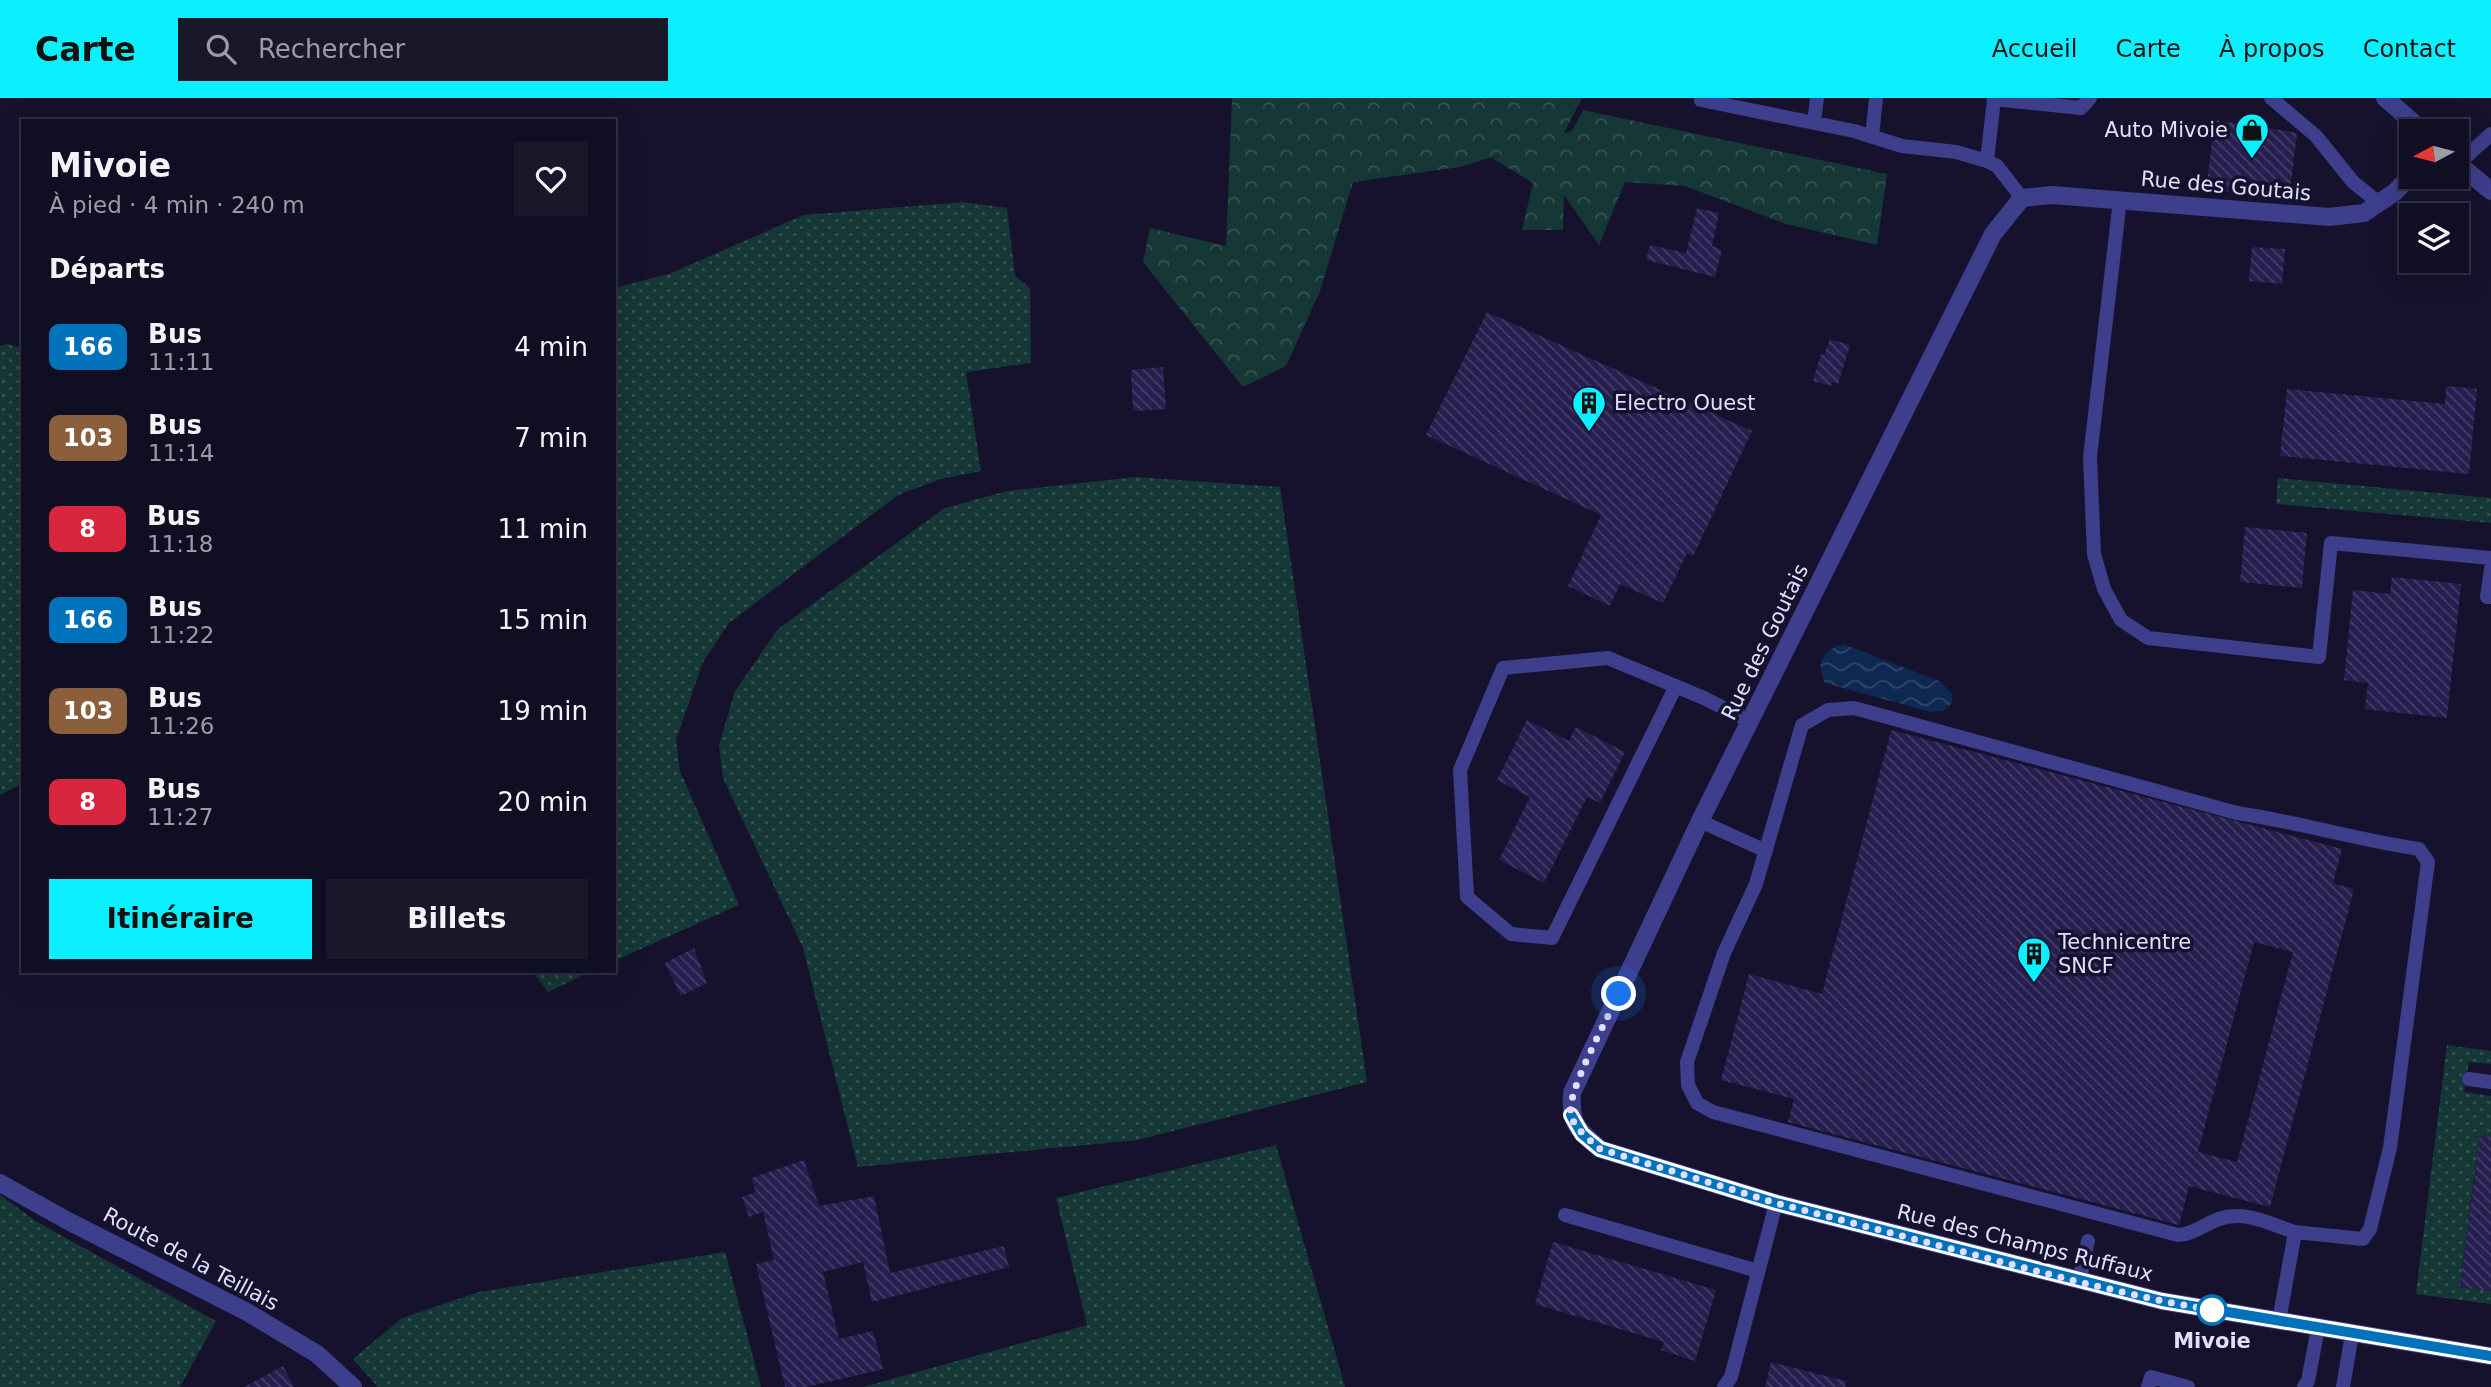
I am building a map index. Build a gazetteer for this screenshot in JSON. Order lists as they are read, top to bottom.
{
  "streets": {
    "street": ["Rue des Goutais", "Rue des Champs Ruffaux", "Route de la Teillais"]
  },
  "crossings": [
    ["Rue des Goutais", "Rue des Champs Ruffaux"]
  ],
  "places": {
    "shop": ["Auto Mivoie"],
    "building": ["Electro Ouest", "Technicentre SNCF"],
    "other": ["Mivoie"]
  },
  "lines": ["bus line 166"],
  "north": "left",
  "page": {
    "header": "Carte",
    "search": "Rechercher",
    "nav": [
      "Accueil",
      "Carte",
      "À propos",
      "Contact"
    ],
    "heading": [
      ["Mivoie", "À pied · 4 min · 240 m"],
      "Départs"
    ],
    "list": [
      {
        "mark": "166",
        "name": "Bus",
        "note": "11:11",
        "value": "4 min"
      },
      {
        "mark": "103",
        "name": "Bus",
        "note": "11:14",
        "value": "7 min"
      },
      {
        "mark": "8",
        "name": "Bus",
        "note": "11:18",
        "value": "11 min"
      },
      {
        "mark": "166",
        "name": "Bus",
        "note": "11:22",
        "value": "15 min"
      },
      {
        "mark": "103",
        "name": "Bus",
        "note": "11:26",
        "value": "19 min"
      },
      {
        "mark": "8",
        "name": "Bus",
        "note": "11:27",
        "value": "20 min"
      }
    ],
    "buttons": ["Itinéraire", "Billets"]
  }
}
